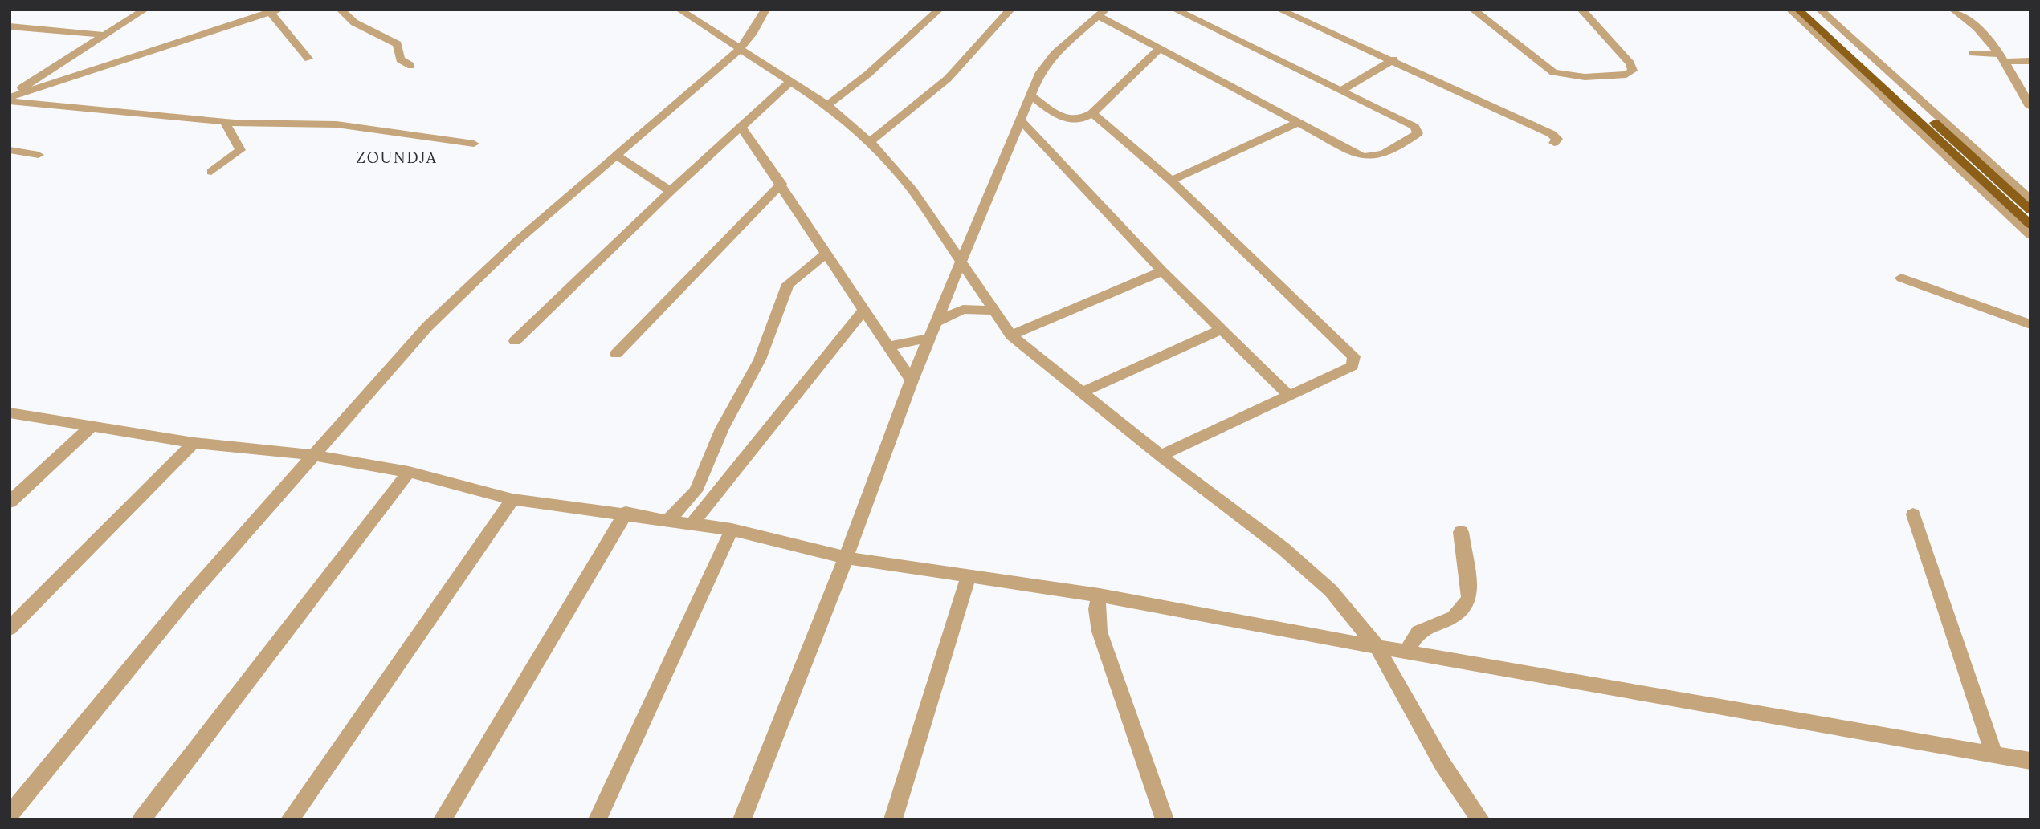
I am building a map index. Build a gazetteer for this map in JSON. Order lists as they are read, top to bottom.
{
  "districts": ["ZOUNDJA"]
}
